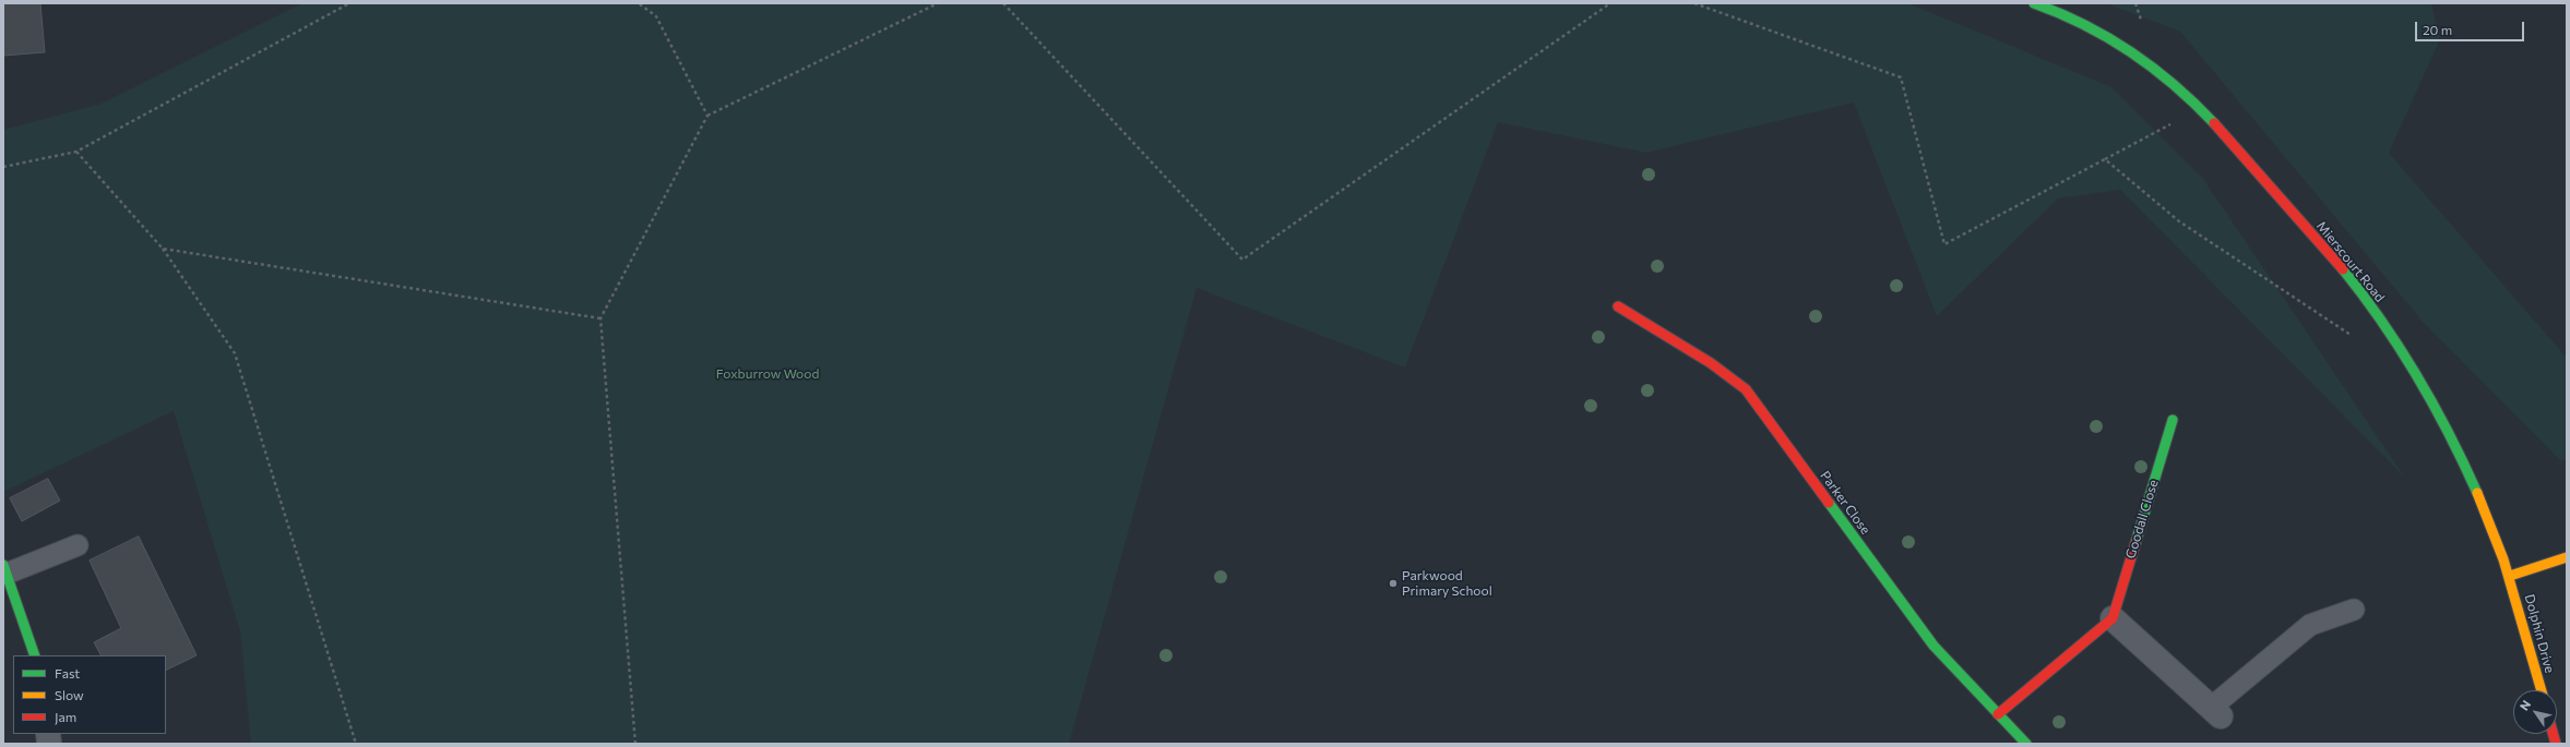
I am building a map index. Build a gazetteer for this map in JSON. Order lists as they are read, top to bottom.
{
  "streets": {
    "street": [
      "Mierscourt Road",
      "Parker Close",
      "Goodall Close",
      "Dolphin Drive"
    ]
  },
  "crossings": [
    ["Mierscourt Road", "Dolphin Drive"]
  ],
  "parks": ["Foxburrow Wood"],
  "places": ["Parkwood Primary School"],
  "legend": ["Fast", "Slow", "Jam"],
  "scale_bar": "20 m",
  "north": "top left"
}
